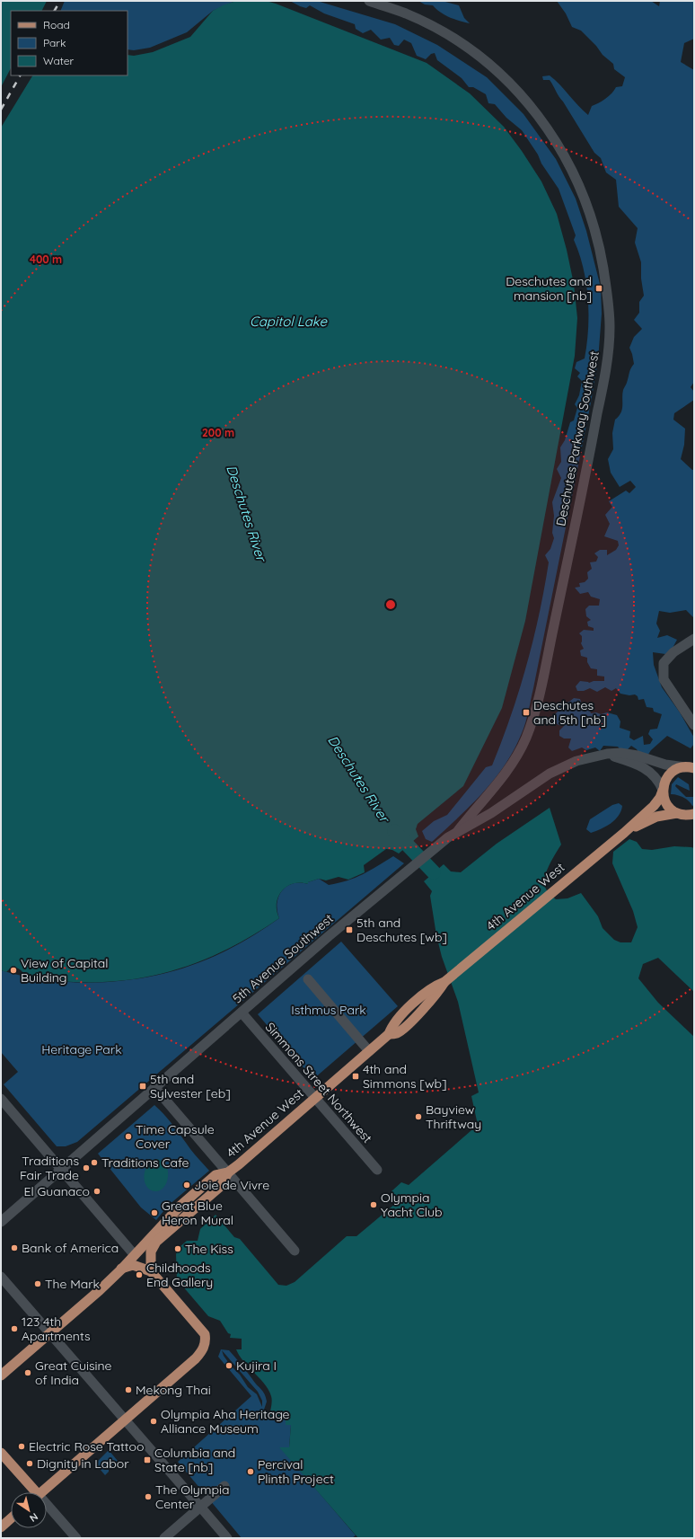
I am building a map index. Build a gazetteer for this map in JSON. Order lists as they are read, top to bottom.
{
  "streets": {
    "main road": ["4th Avenue West"],
    "street": ["Deschutes Parkway Southwest", "5th Avenue Southwest", "Simmons Street Northwest"]
  },
  "crossings": [
    ["Deschutes Parkway Southwest", "5th Avenue Southwest"],
    ["4th Avenue West", "Simmons Street Northwest"],
    ["5th Avenue Southwest", "Simmons Street Northwest"]
  ],
  "water": ["Capitol Lake", "Deschutes River"],
  "parks": ["Isthmus Park", "Heritage Park"],
  "places": {
    "transit": [
      "Deschutes and mansion [nb]",
      "Deschutes and 5th [nb]",
      "5th and Deschutes [wb]",
      "4th and Simmons [wb]",
      "5th and Sylvester [eb]",
      "Columbia and State [nb]"
    ],
    "other": [
      "View of Capital Building",
      "Bayview Thriftway",
      "Time Capsule Cover",
      "Traditions Cafe",
      "Traditions Fair Trade",
      "Joie de Vivre",
      "El Guanaco",
      "Olympia Yacht Club",
      "Great Blue Heron Mural",
      "Bank of America",
      "The Kiss",
      "Childhoods End Gallery",
      "The Mark",
      "123 4th Apartments",
      "Kujira I",
      "Great Cuisine of India",
      "Mekong Thai",
      "Olympia Aha Heritage Alliance Museum",
      "Electric Rose Tattoo",
      "Dignity in Labor",
      "Percival Plinth Project",
      "The Olympia Center"
    ]
  },
  "legend": ["Road", "Park", "Water"],
  "north": "bottom right",
  "rings": ["400 m", "200 m"]
}
